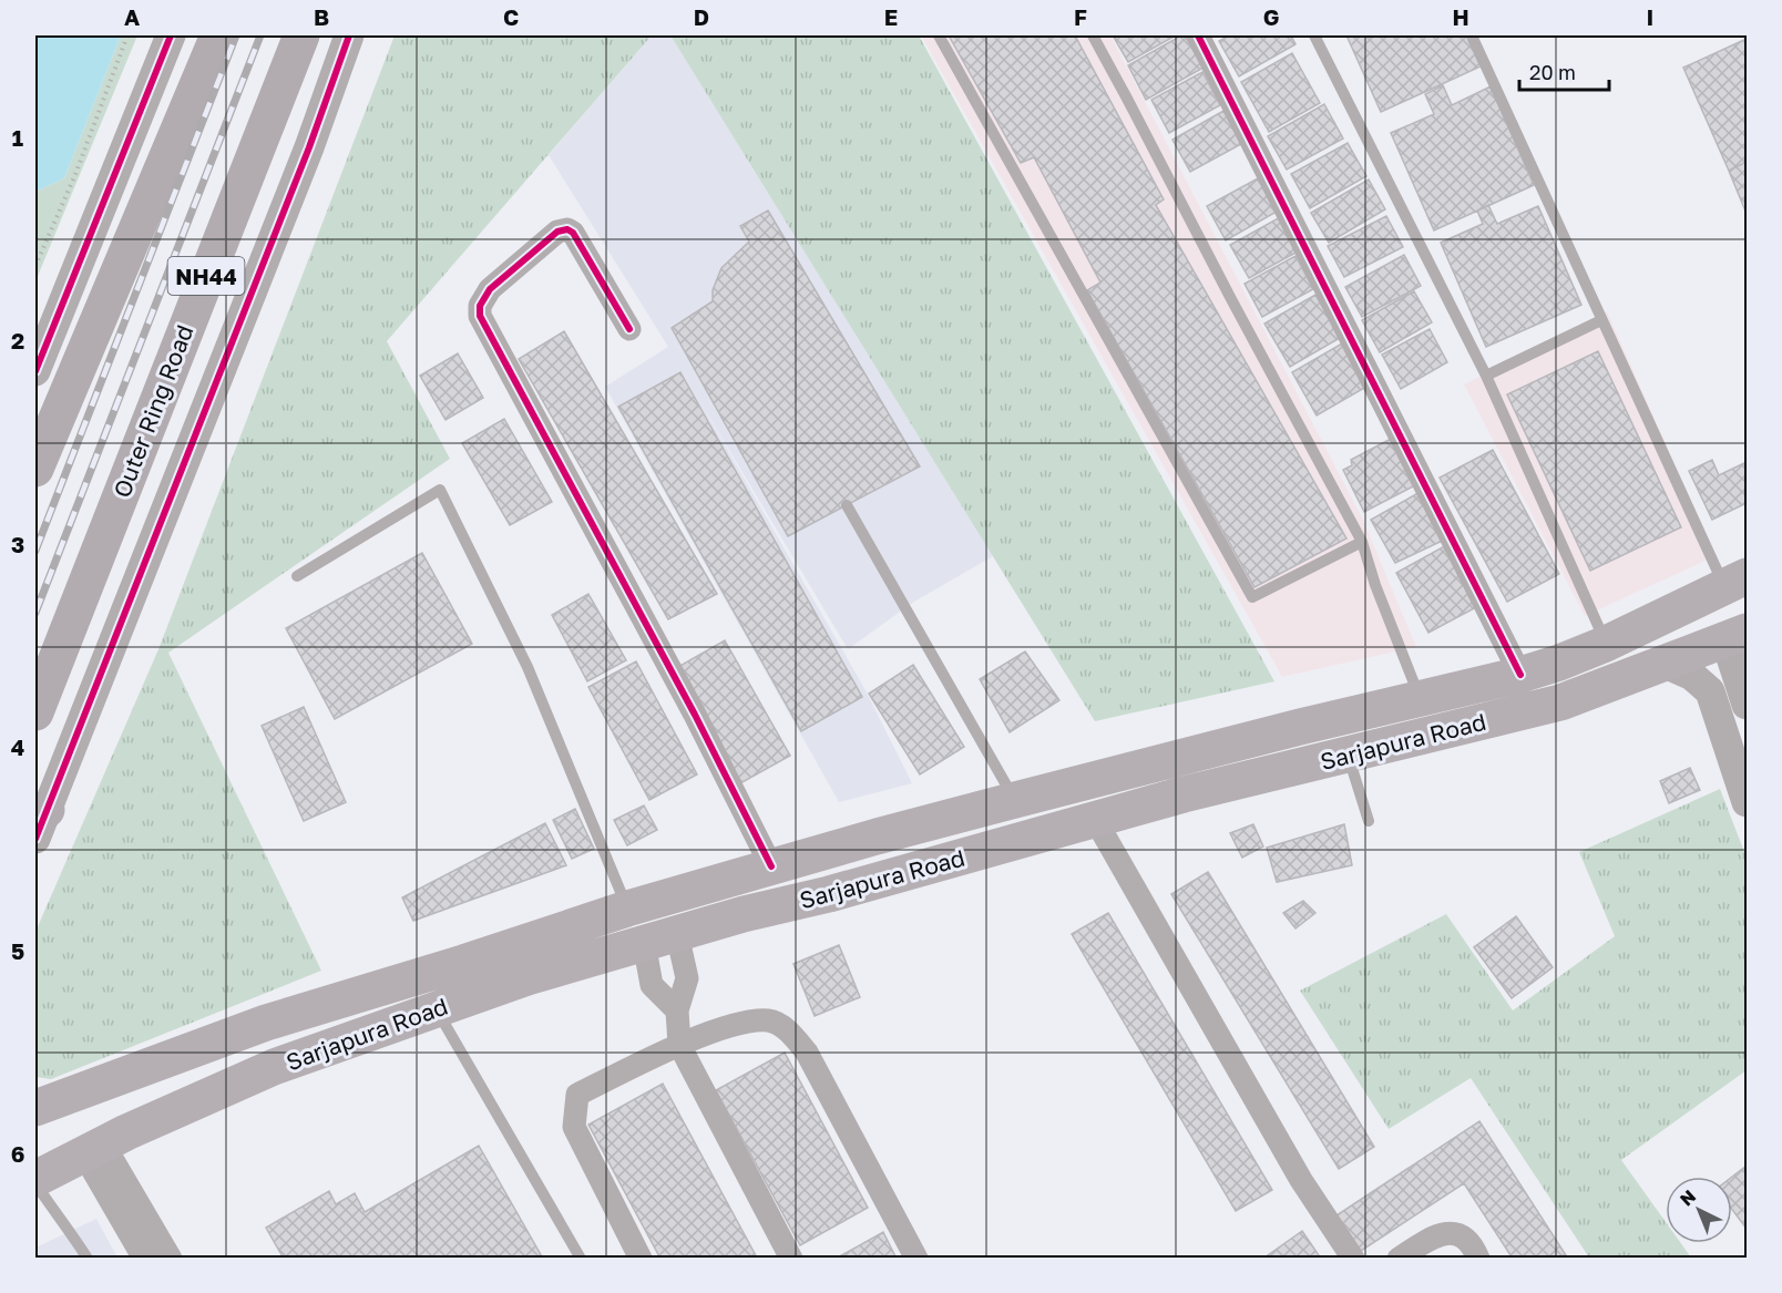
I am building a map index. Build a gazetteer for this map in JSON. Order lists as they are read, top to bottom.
{
  "streets": {
    "highway": ["NH44", "Outer Ring Road"],
    "main road": ["Sarjapura Road"]
  },
  "scale_bar": "20 m",
  "north": "top left",
  "grid": {
    "columns": [
      "A",
      "B",
      "C",
      "D",
      "E",
      "F",
      "G",
      "H",
      "I"
    ],
    "rows": [
      "1",
      "2",
      "3",
      "4",
      "5",
      "6"
    ]
  }
}
